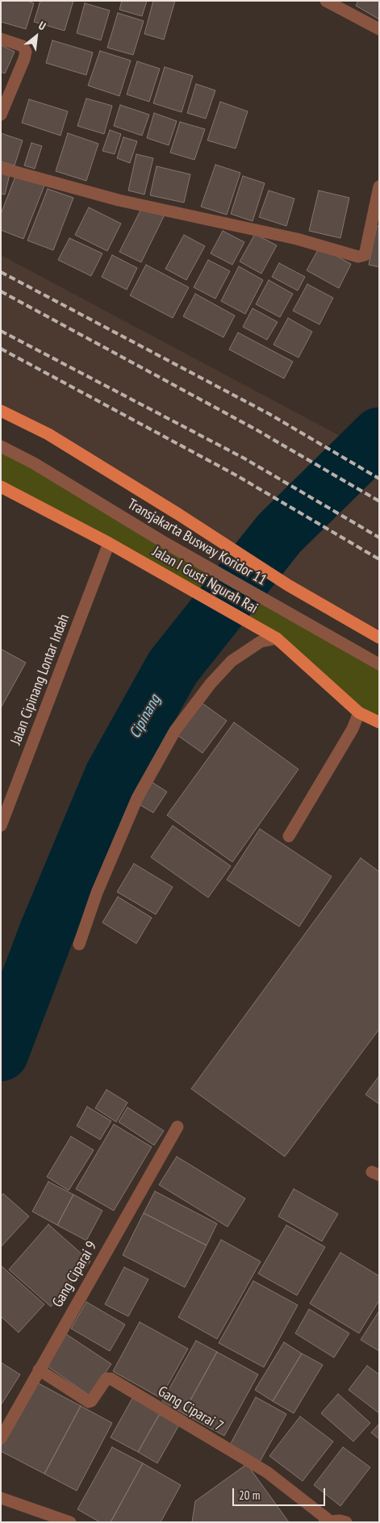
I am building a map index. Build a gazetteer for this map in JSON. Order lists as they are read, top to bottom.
{
  "streets": {
    "main road": ["Jalan I Gusti Ngurah Rai"],
    "street": [
      "Transjakarta Busway Koridor 11",
      "Jalan Cipinang Lontar Indah",
      "Gang Ciparai 9",
      "Gang Ciparai 7"
    ]
  },
  "crossings": [
    ["Jalan I Gusti Ngurah Rai", "Jalan Cipinang Lontar Indah"],
    ["Gang Ciparai 9", "Gang Ciparai 7"]
  ],
  "water": ["Cipinang"],
  "scale_bar": "20 m",
  "north": "top right"
}
